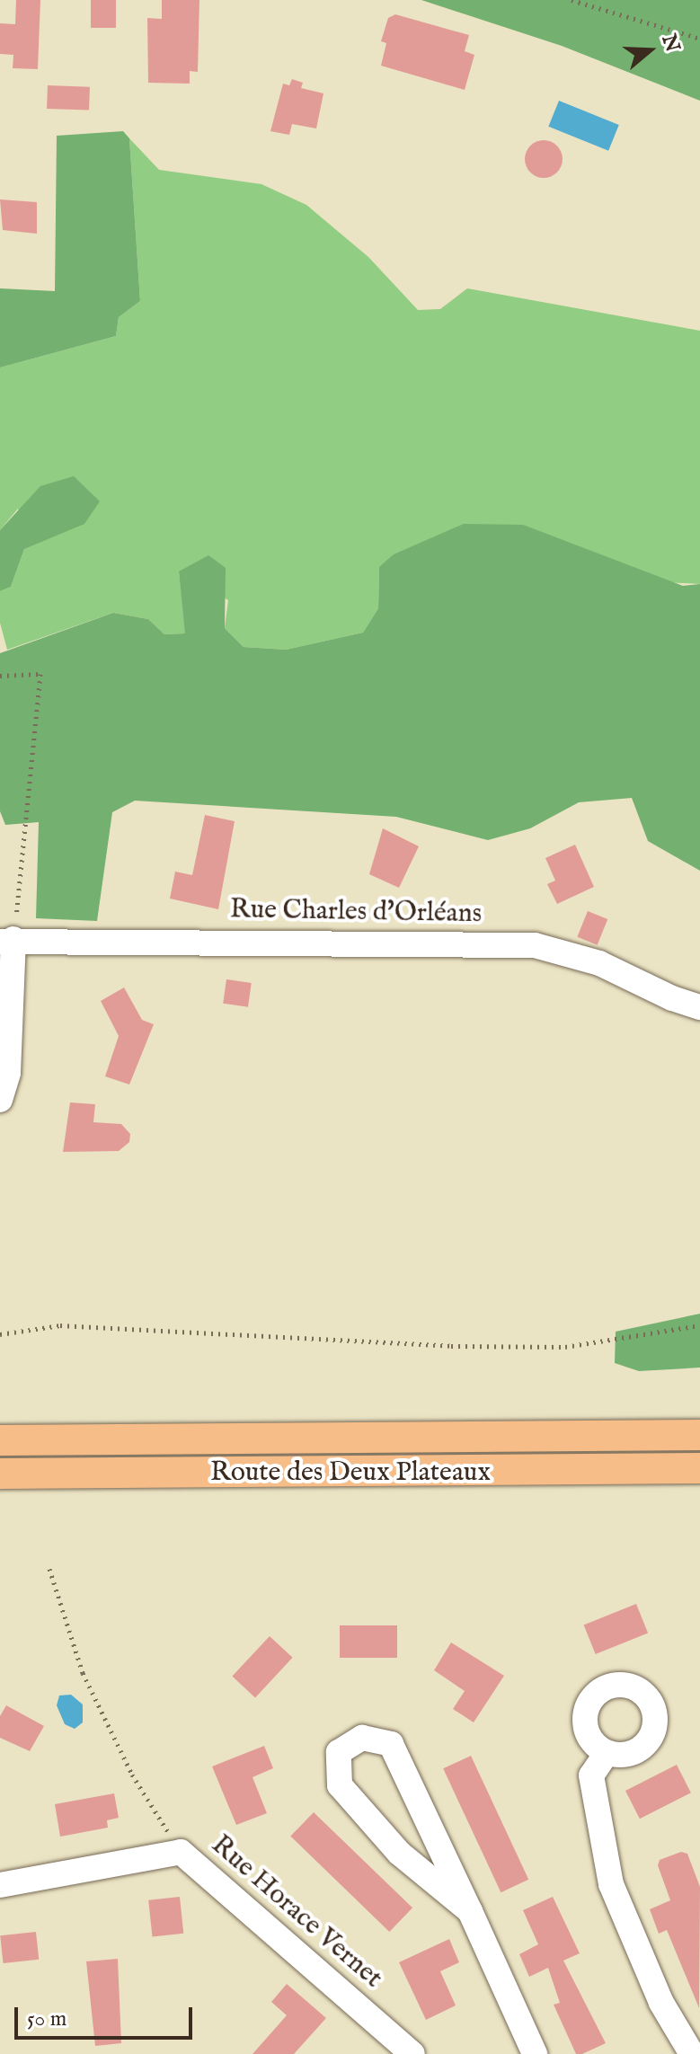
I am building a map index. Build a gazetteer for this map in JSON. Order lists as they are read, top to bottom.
{
  "streets": {
    "main road": ["Route des Deux Plateaux"],
    "street": ["Rue Charles d'Orléans", "Rue Horace Vernet"]
  },
  "scale_bar": "50 m",
  "north": "right"
}
